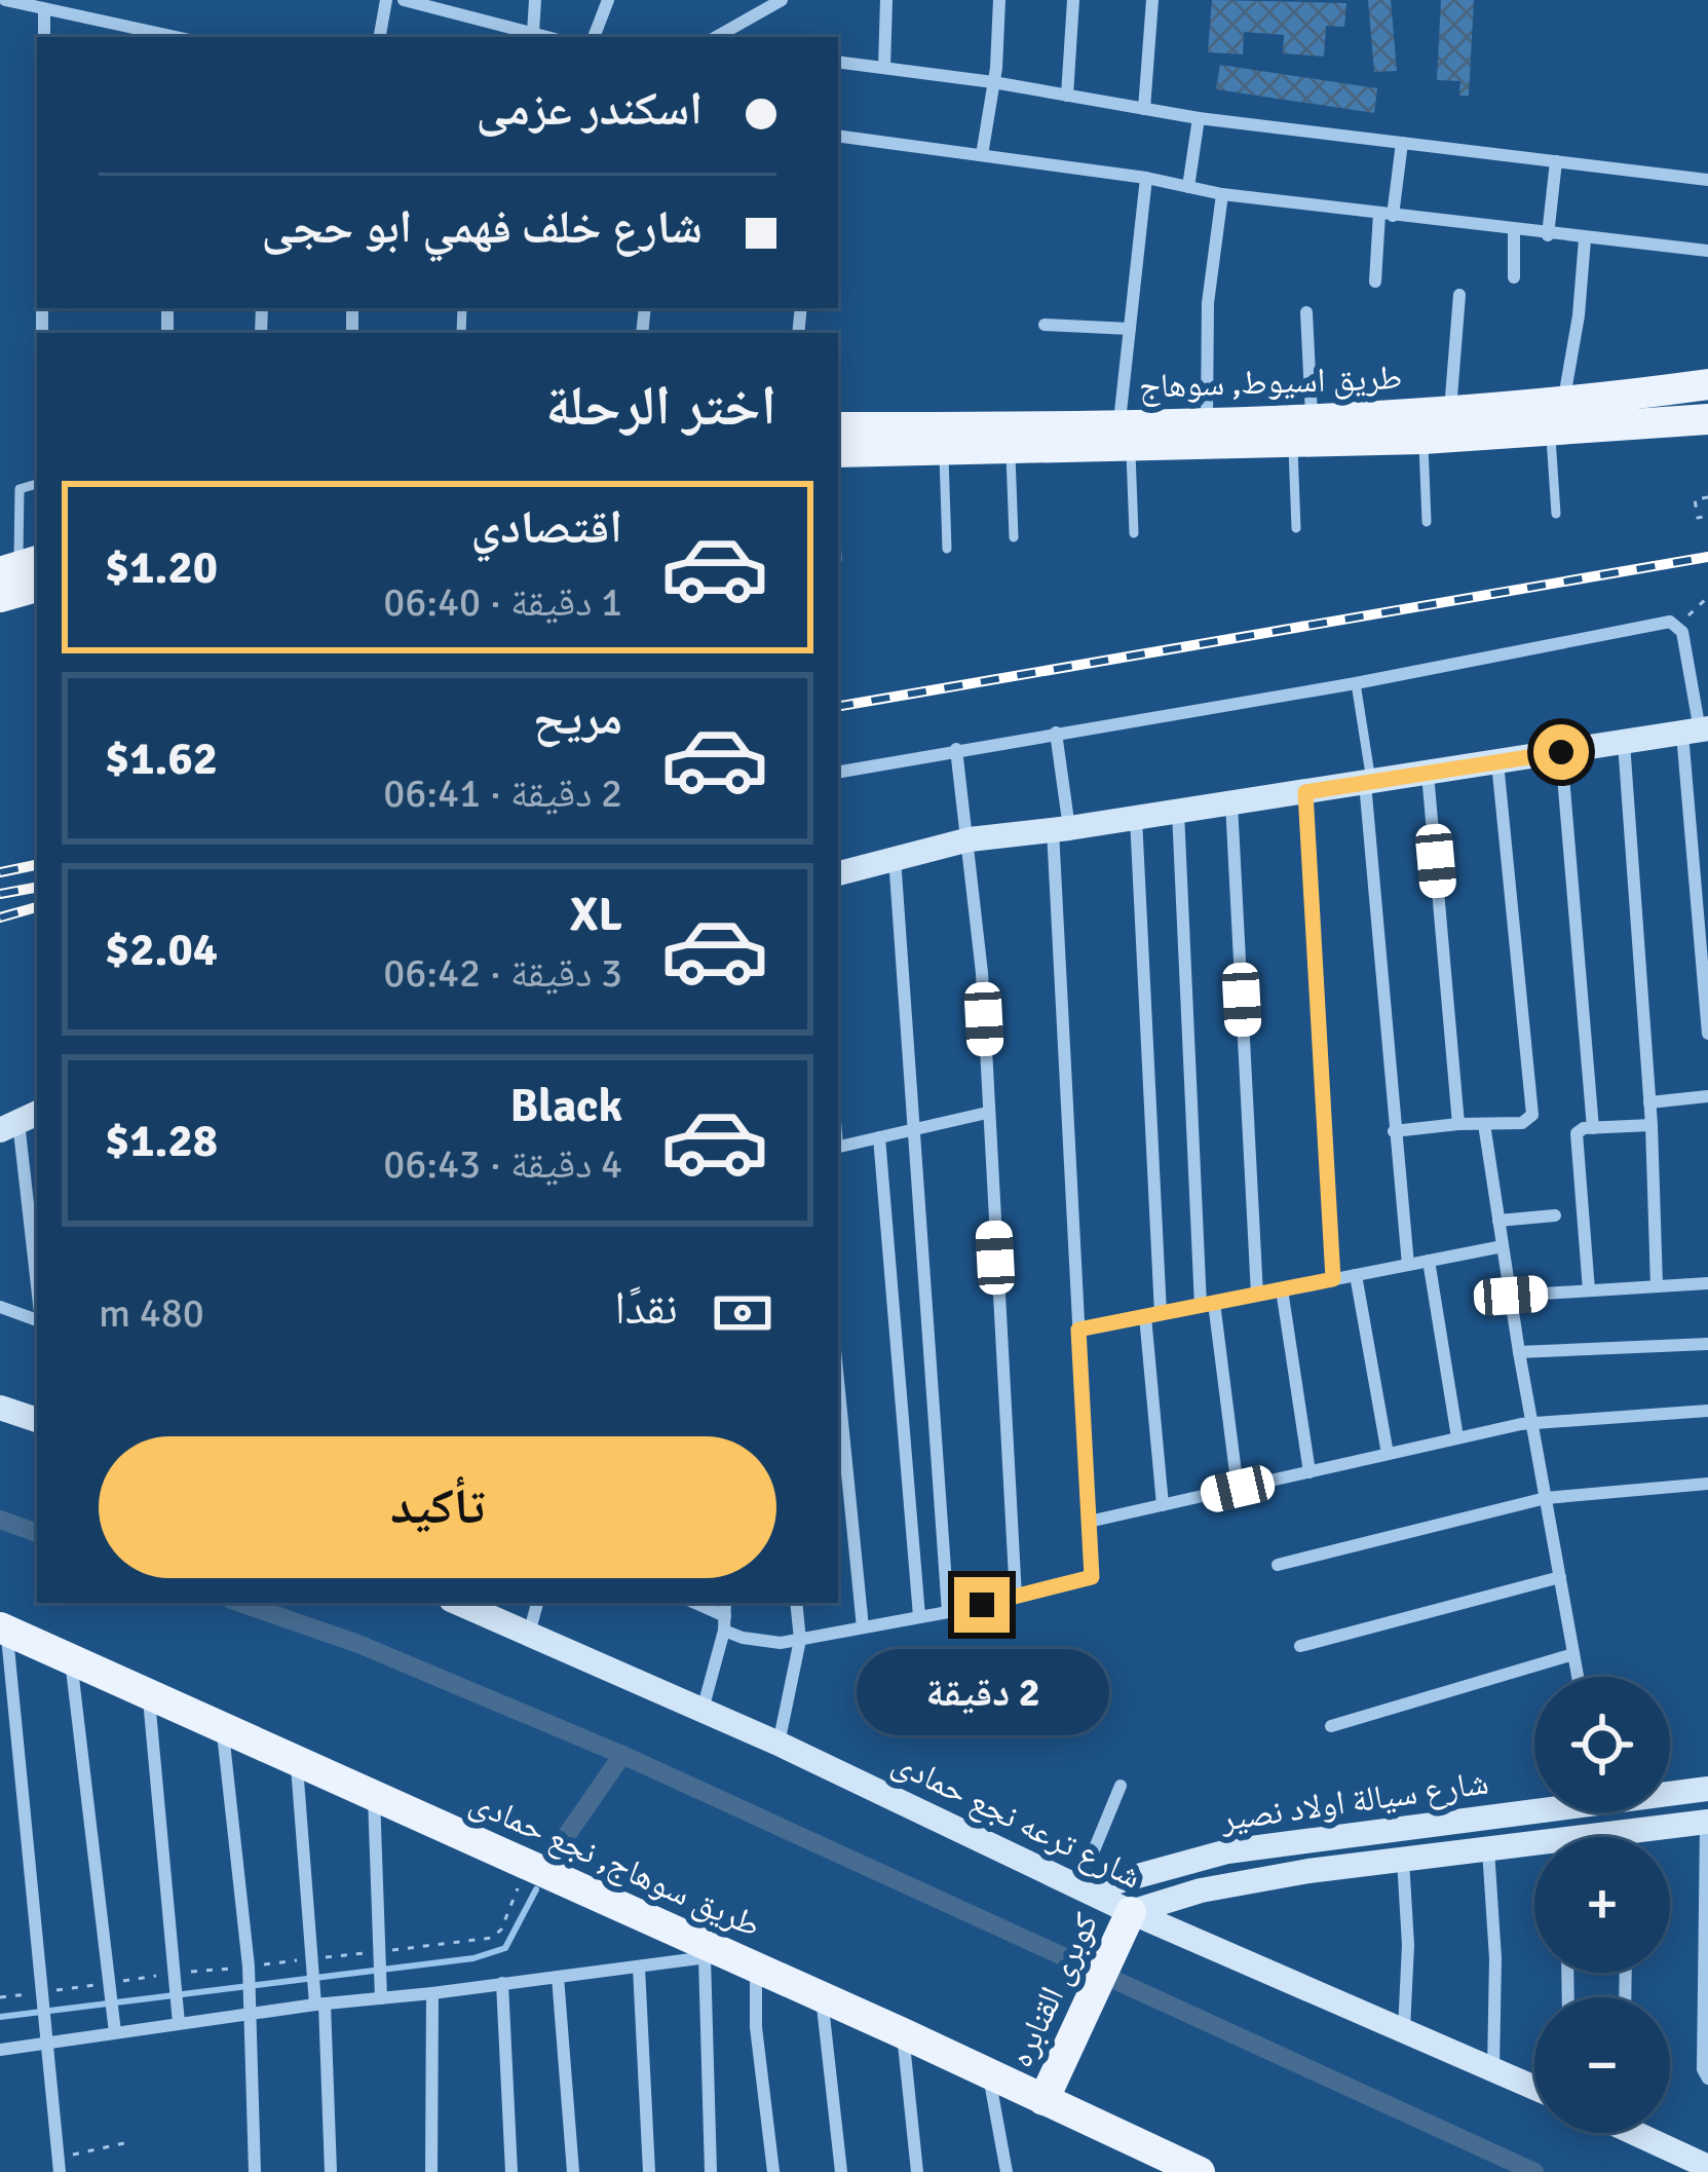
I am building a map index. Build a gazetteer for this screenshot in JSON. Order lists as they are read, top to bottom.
{
  "streets": {
    "main road": ["طريق اسيوط, سوهاج", "طريق سوهاج, نجع حمادى", "كوبرى القنابره"],
    "street": ["شارع سيالة اولاد نصير", "شارع ترعه نجع حمادى"]
  },
  "crossings": [
    ["شارع سيالة اولاد نصير", "شارع ترعه نجع حمادى"],
    ["شارع سيالة اولاد نصير", "كوبرى القنابره"],
    ["شارع ترعه نجع حمادى", "كوبرى القنابره"],
    ["طريق سوهاج, نجع حمادى", "كوبرى القنابره"]
  ],
  "page": {
    "banner": ["اسكندر عزمى", "شارع خلف فهمي ابو حجى"],
    "heading": "اختر الرحلة",
    "list": [
      {
        "name": "اقتصادي",
        "note": "1 دقيقة · 06:40",
        "value": "$1.20"
      },
      {
        "name": "مريح",
        "note": "2 دقيقة · 06:41",
        "value": "$1.62"
      },
      {
        "name": "XL",
        "note": "3 دقيقة · 06:42",
        "value": "$2.04"
      },
      {
        "name": "Black",
        "note": "4 دقيقة · 06:43",
        "value": "$1.28"
      }
    ],
    "pay": ["نقدًا", "480 m"],
    "buttons": "تأكيد",
    "bubble": "2 دقيقة",
    "map_buttons": ["+", "−"]
  }
}
